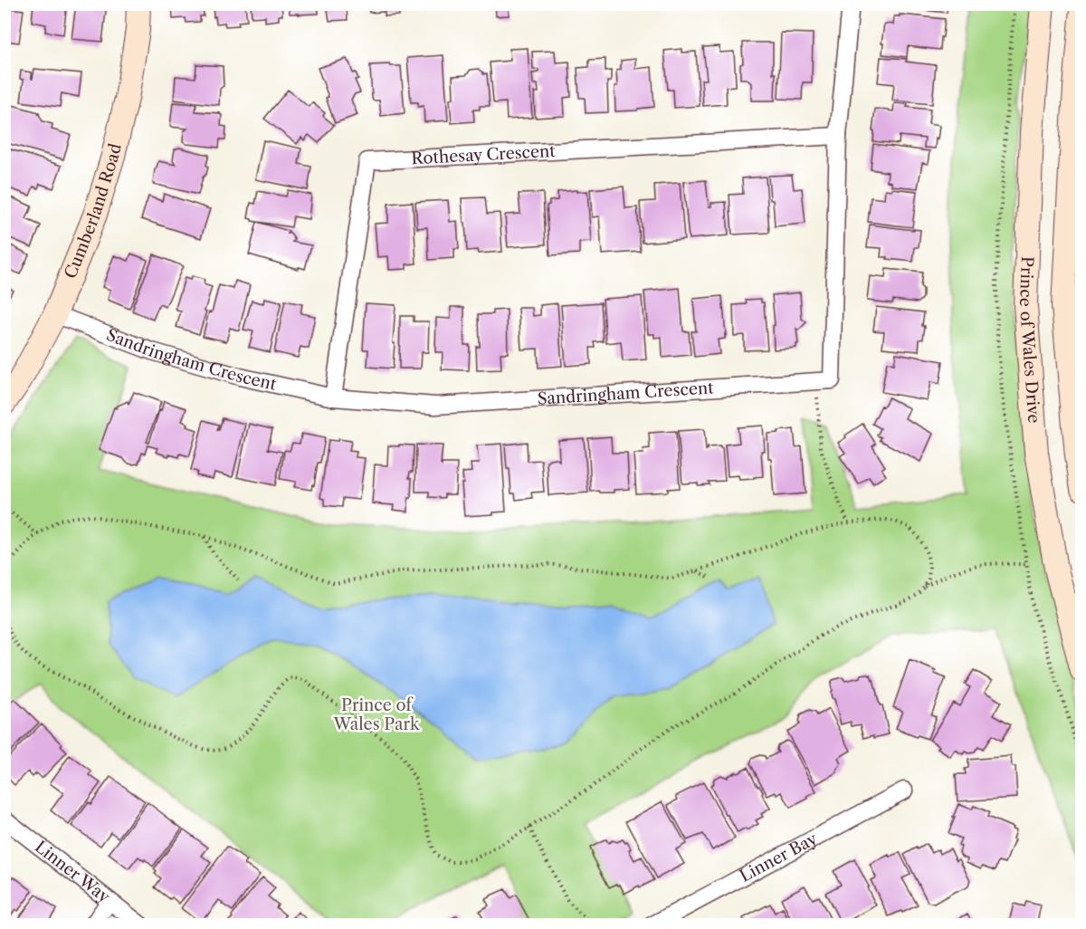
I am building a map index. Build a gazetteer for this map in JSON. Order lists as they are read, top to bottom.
{
  "streets": {
    "main road": ["Cumberland Road", "Prince of Wales Drive"],
    "street": [
      "Rothesay Crescent",
      "Sandringham Crescent",
      "Linner Bay",
      "Linner Way"
    ]
  },
  "crossings": [
    ["Rothesay Crescent", "Sandringham Crescent"],
    ["Cumberland Road", "Sandringham Crescent"]
  ],
  "parks": ["Prince of Wales Park"]
}
